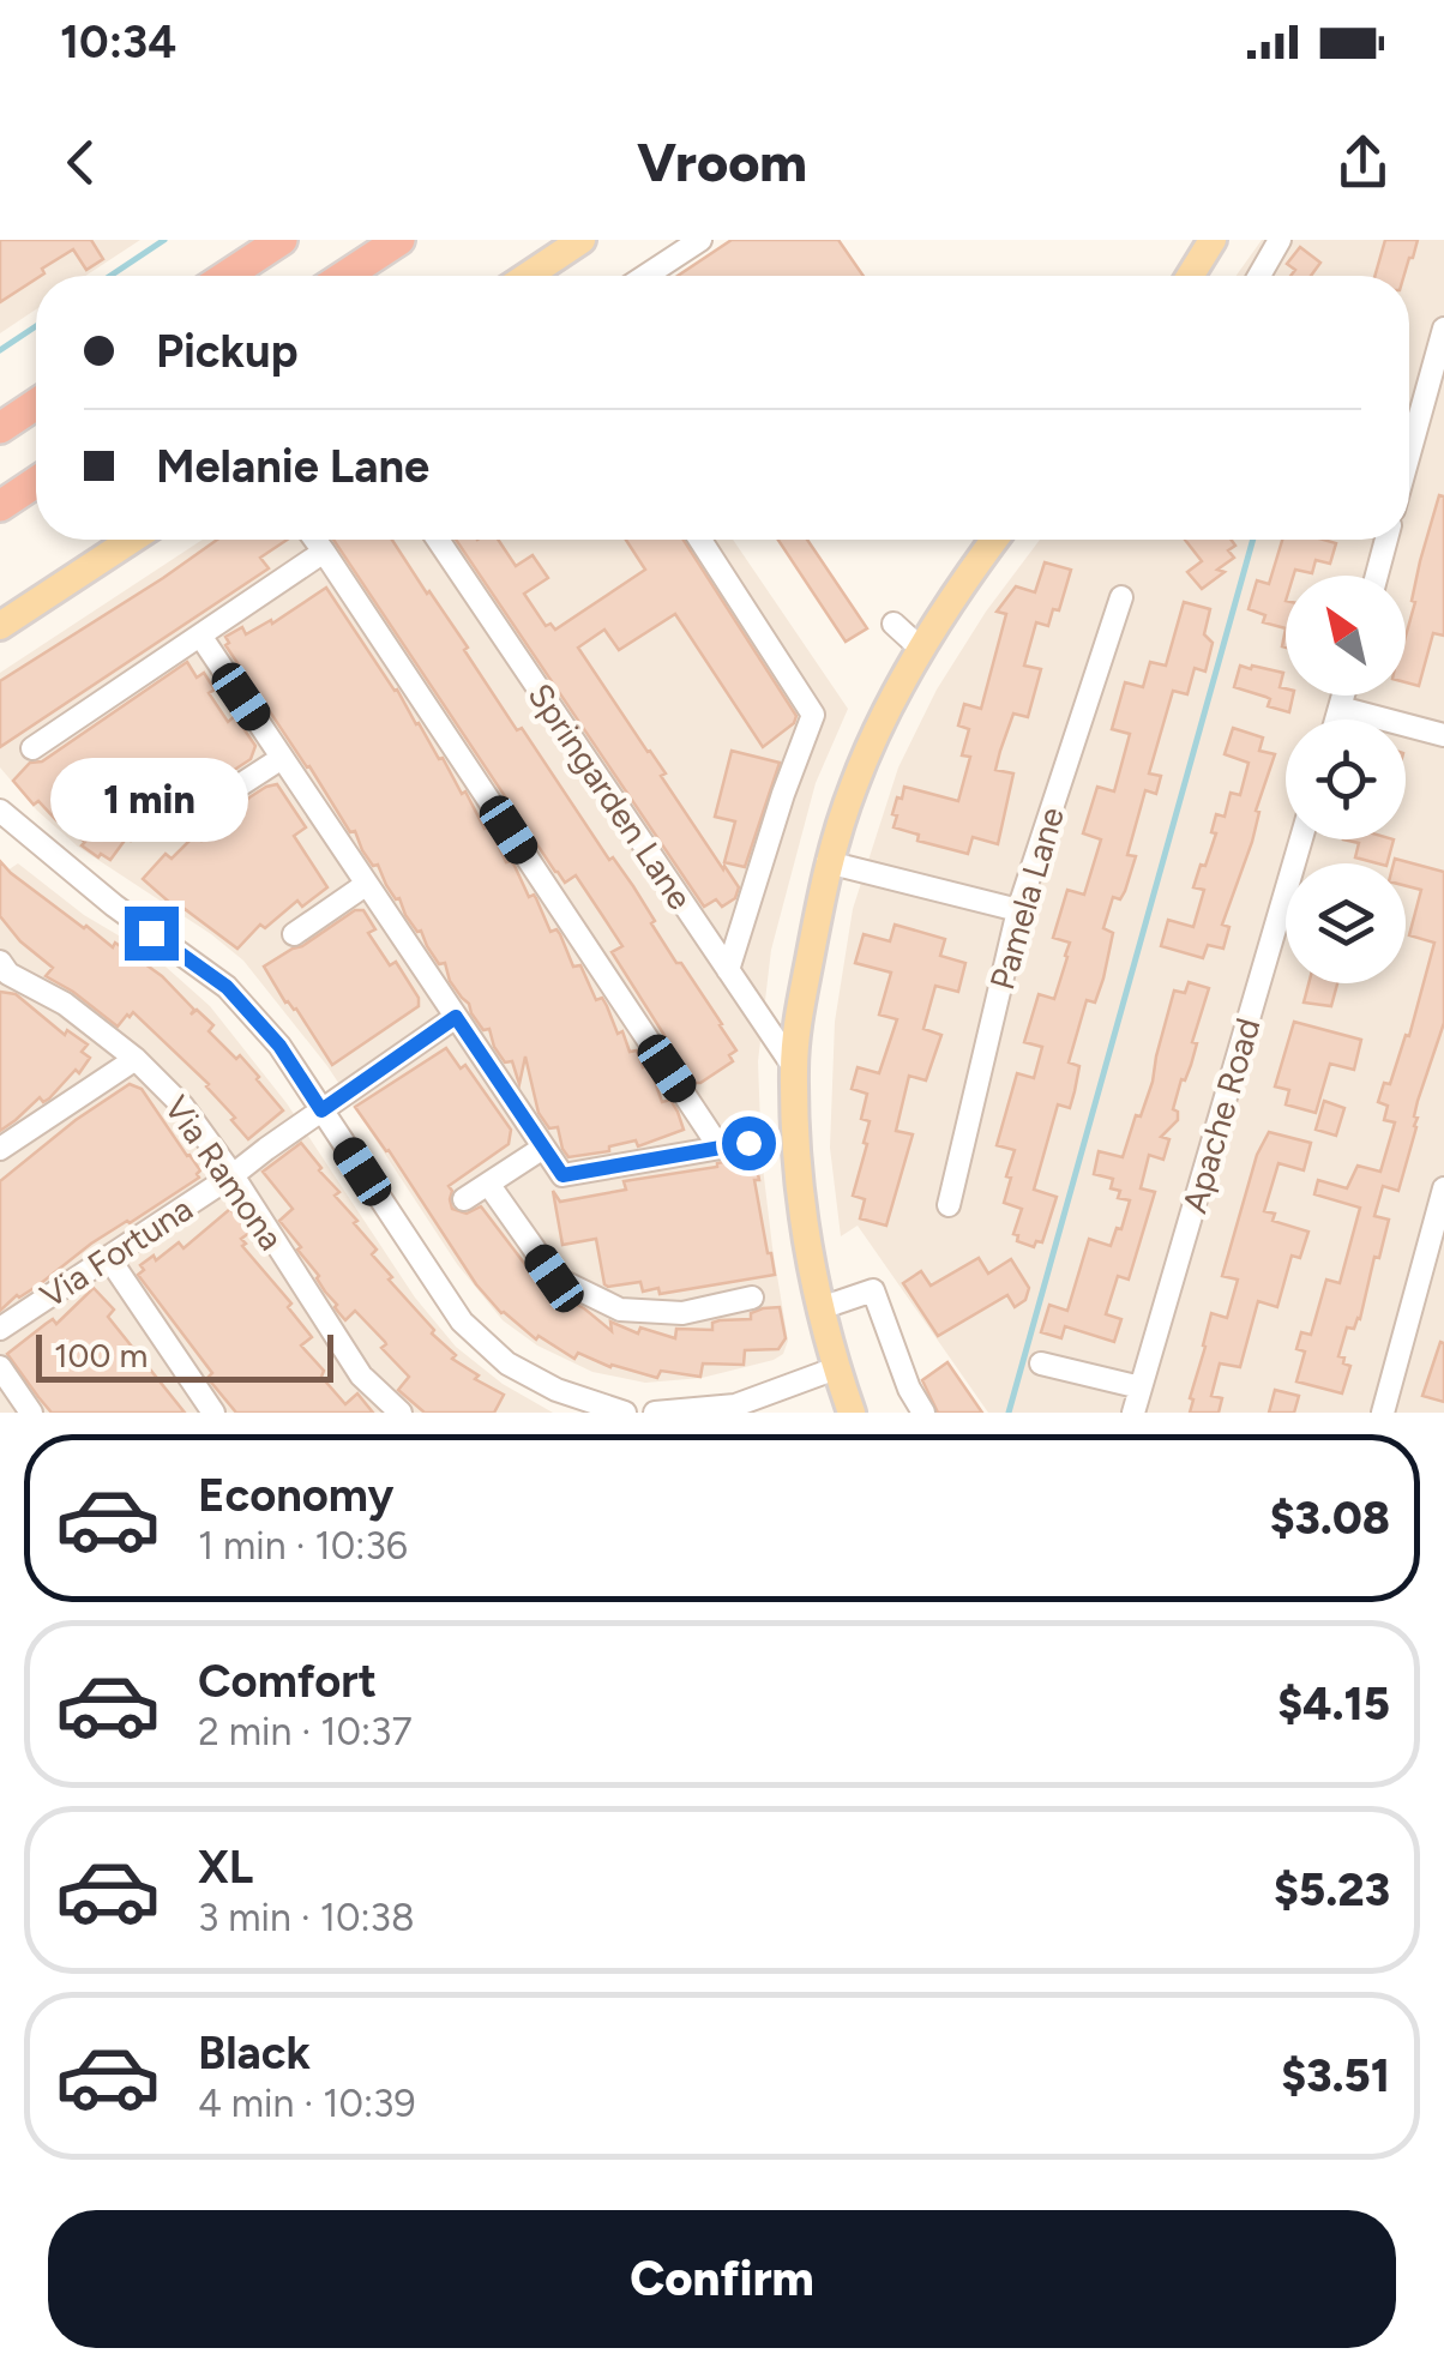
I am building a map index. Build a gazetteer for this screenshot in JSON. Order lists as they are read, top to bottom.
{
  "streets": {
    "street": [
      "Springarden Lane",
      "Pamela Lane",
      "Apache Road",
      "Via Ramona",
      "Via Fortuna"
    ]
  },
  "crossings": [
    ["Via Ramona", "Via Fortuna"]
  ],
  "scale_bar": "100 m",
  "north": "top left",
  "page": {
    "status": "10:34",
    "header": "Vroom",
    "banner": ["Pickup", "Melanie Lane"],
    "bubble": "1 min",
    "scale": "100 m",
    "list": [
      {
        "name": "Economy",
        "note": "1 min · 10:36",
        "value": "$3.08"
      },
      {
        "name": "Comfort",
        "note": "2 min · 10:37",
        "value": "$4.15"
      },
      {
        "name": "XL",
        "note": "3 min · 10:38",
        "value": "$5.23"
      },
      {
        "name": "Black",
        "note": "4 min · 10:39",
        "value": "$3.51"
      }
    ],
    "buttons": "Confirm"
  }
}
